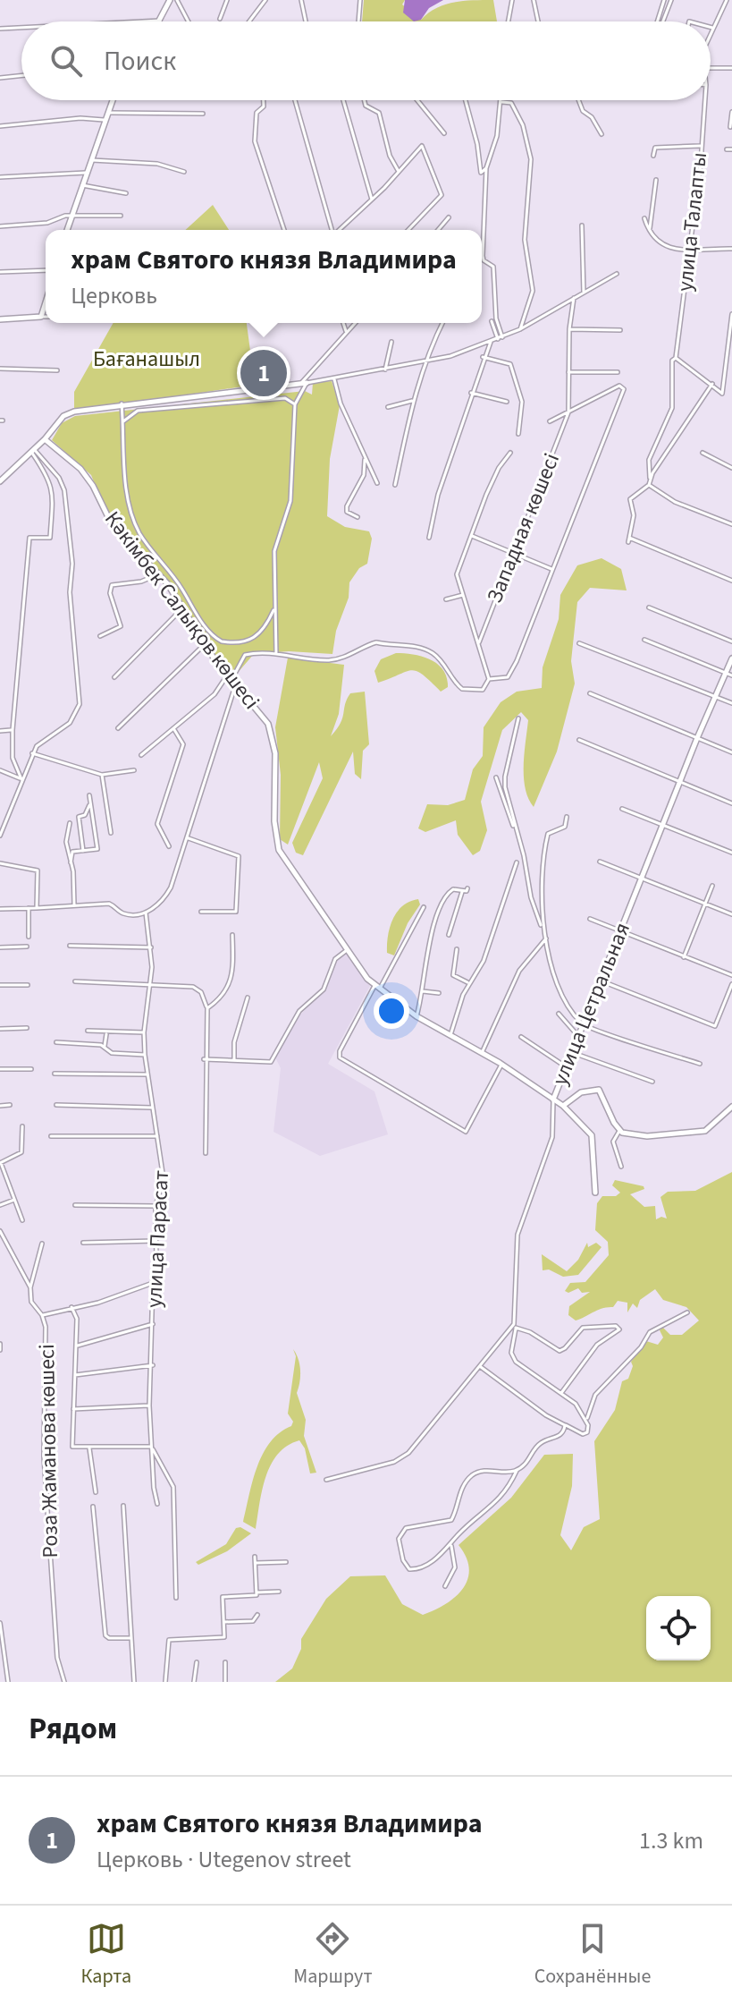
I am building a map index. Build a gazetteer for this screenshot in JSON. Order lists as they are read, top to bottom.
{
  "streets": {
    "street": [
      "улица Талапты",
      "Западная көшесі",
      "Кәкімбек Салықов көшесі",
      "улица Цетральная",
      "улица Парасат",
      "Роза Жаманова көшесі"
    ]
  },
  "crossings": [
    ["Кәкімбек Салықов көшесі", "улица Цетральная"]
  ],
  "parks": ["Бағанашыл"],
  "page": {
    "search": "Поиск",
    "popup": ["храм Святого князя Владимира", "Церковь"],
    "pins": "1",
    "heading": "Рядом",
    "list": [
      {
        "mark": "1",
        "name": "храм Святого князя Владимира",
        "note": "Церковь · Utegenov street",
        "value": "1.3 km"
      }
    ],
    "nav": ["Карта", "Маршрут", "Сохранённые"]
  }
}
